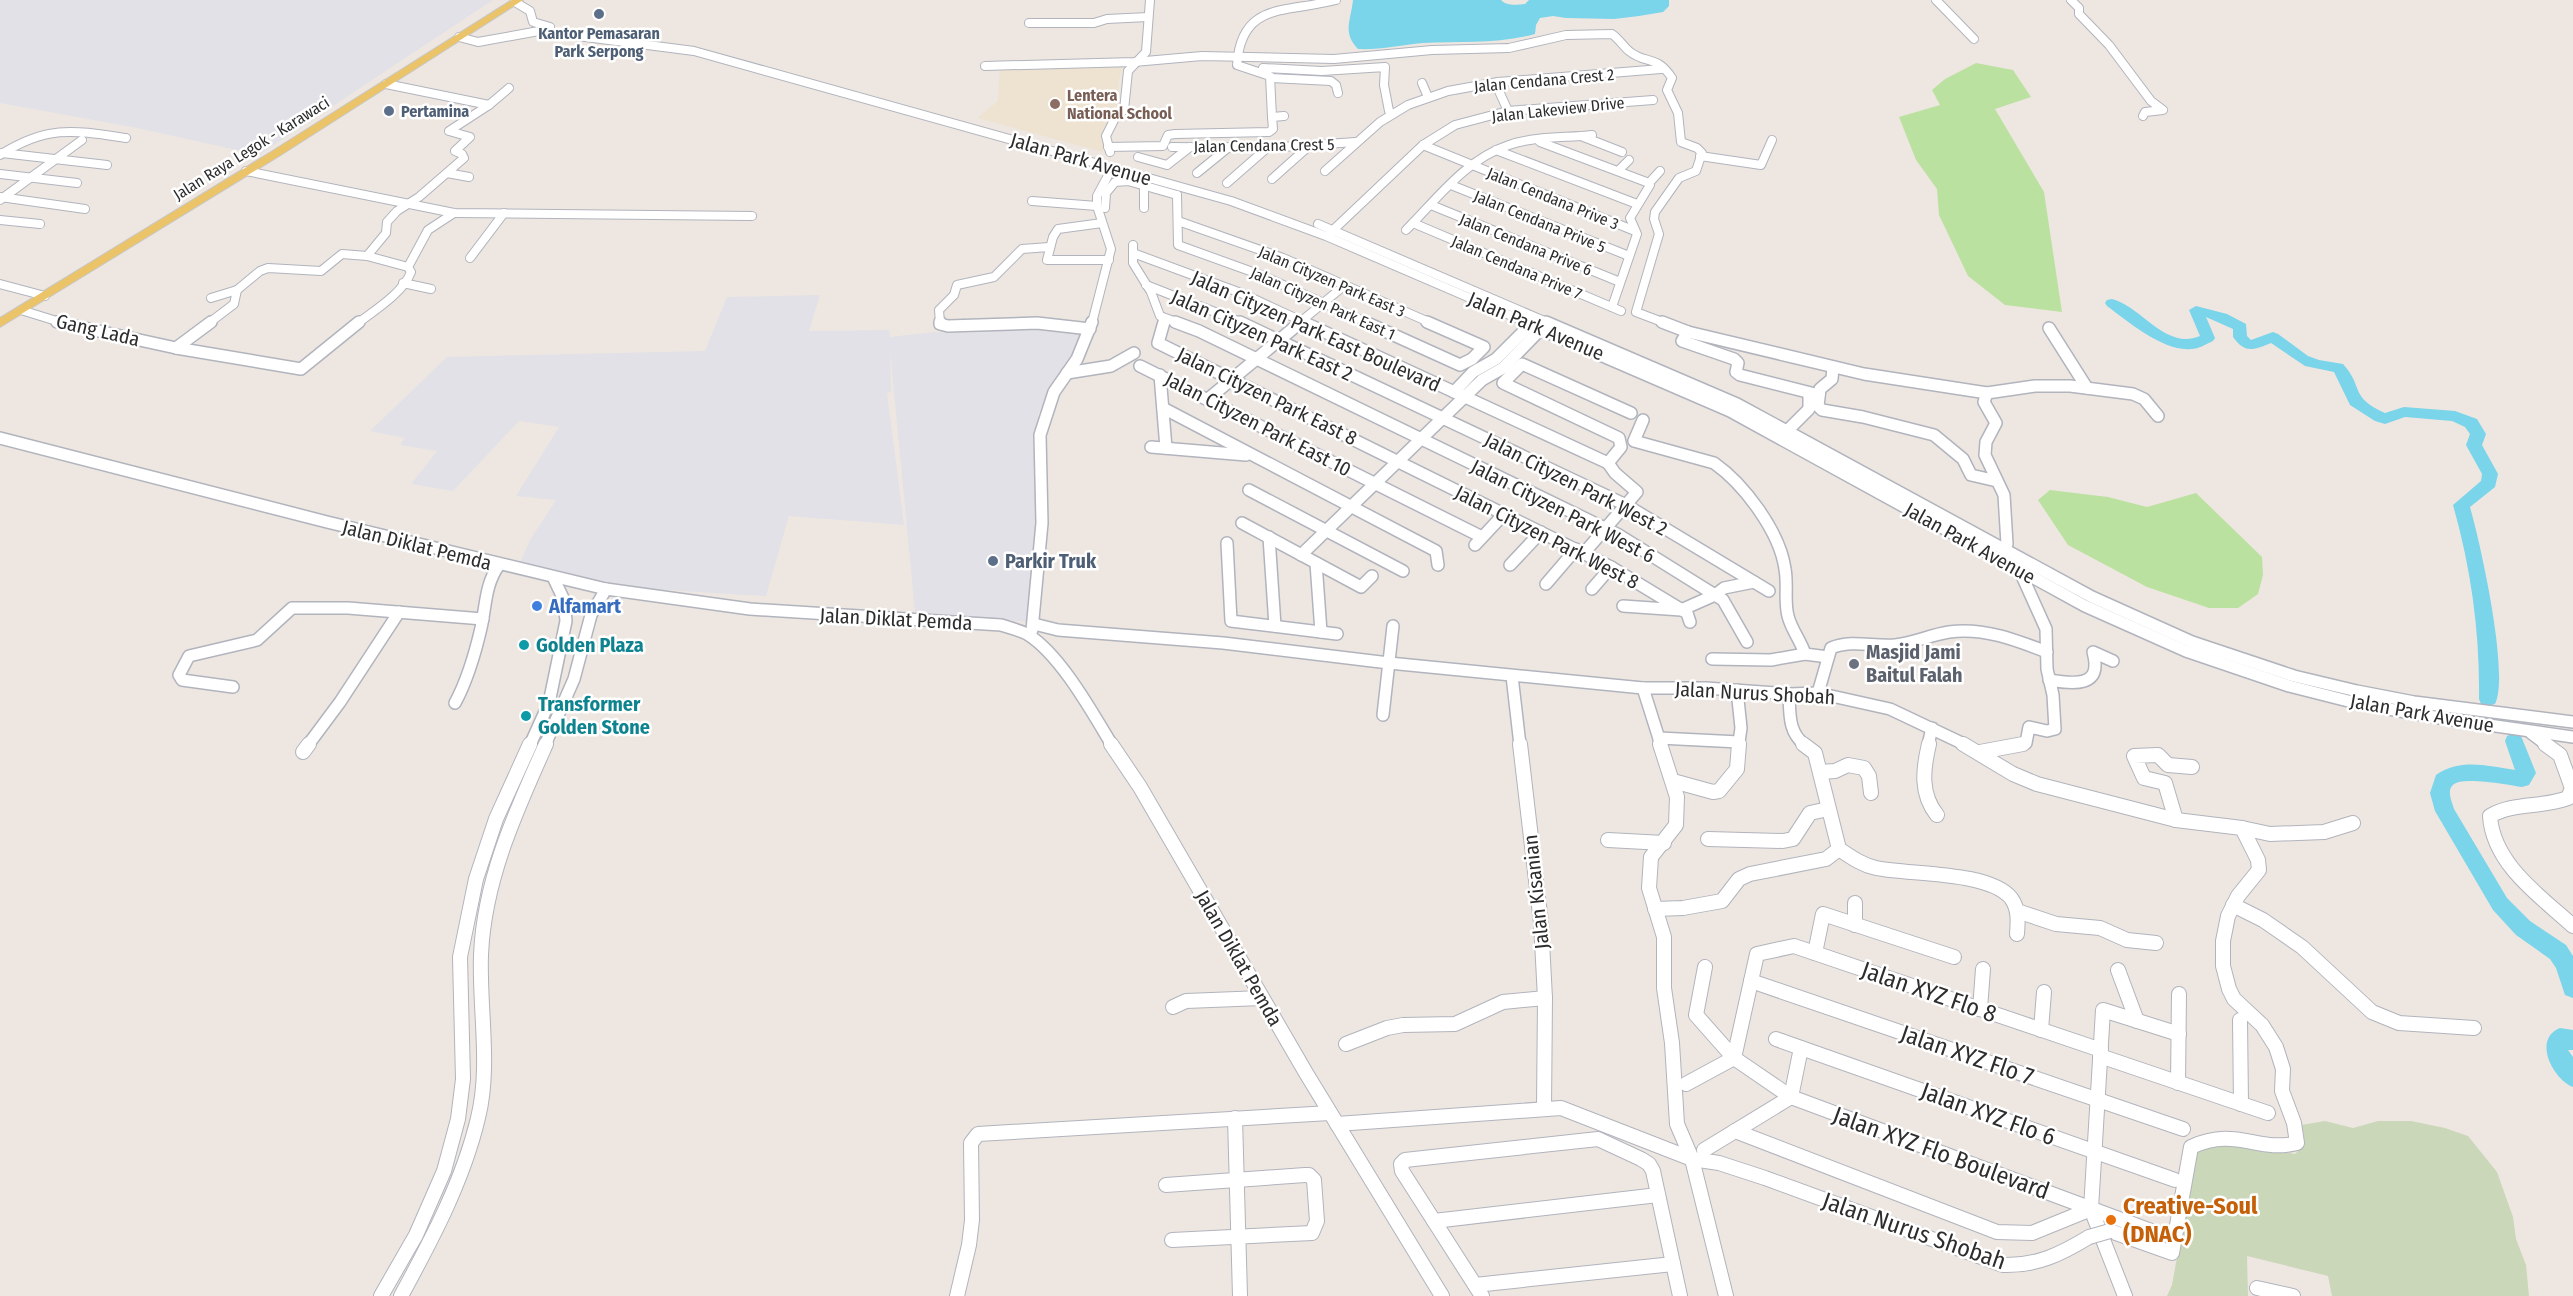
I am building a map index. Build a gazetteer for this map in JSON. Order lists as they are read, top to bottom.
{
  "streets": {
    "main road": ["Jalan Raya Legok - Karawaci"],
    "street": [
      "Jalan Cendana Crest 2",
      "Jalan Lakeview Drive",
      "Jalan Cendana Crest 5",
      "Jalan Park Avenue",
      "Jalan Cendana Prive 3",
      "Jalan Cendana Prive 5",
      "Jalan Cendana Prive 6",
      "Jalan Cendana Prive 7",
      "Jalan Cityzen Park East 3",
      "Jalan Cityzen Park East 1",
      "Gang Lada",
      "Jalan Cityzen Park East Boulevard",
      "Jalan Cityzen Park East 2",
      "Jalan Cityzen Park East 8",
      "Jalan Cityzen Park East 10",
      "Jalan Cityzen Park West 2",
      "Jalan Cityzen Park West 6",
      "Jalan Cityzen Park West 8",
      "Jalan Diklat Pemda",
      "Jalan Nurus Shobah",
      "Jalan Kisanian",
      "Jalan XYZ Flo 8",
      "Jalan XYZ Flo 7",
      "Jalan XYZ Flo 6",
      "Jalan XYZ Flo Boulevard"
    ]
  },
  "crossings": [
    ["Jalan Cendana Crest 2", "Jalan Cendana Crest 5"],
    ["Jalan Lakeview Drive", "Jalan Park Avenue"],
    ["Jalan Lakeview Drive", "Jalan Cendana Prive 3"],
    ["Jalan Raya Legok - Karawaci", "Jalan Park Avenue"],
    ["Jalan Raya Legok - Karawaci", "Gang Lada"],
    ["Jalan Cendana Prive 6", "Jalan Cendana Prive 7"],
    ["Jalan Cityzen Park East 3", "Jalan Cityzen Park East 1"],
    ["Jalan Cityzen Park East 1", "Jalan Cityzen Park East Boulevard"],
    ["Jalan Cityzen Park East Boulevard", "Jalan Cityzen Park East 2"],
    ["Jalan Cityzen Park East 2", "Jalan Cityzen Park West 2"],
    ["Jalan Cityzen Park East 8", "Jalan Cityzen Park West 6"],
    ["Jalan Cityzen Park East 8", "Jalan Cityzen Park West 8"],
    ["Jalan Cityzen Park East 10", "Jalan Cityzen Park West 8"],
    ["Jalan Diklat Pemda", "Jalan Nurus Shobah"],
    ["Jalan Nurus Shobah", "Jalan Kisanian"],
    ["Jalan XYZ Flo 8", "Jalan XYZ Flo 7"]
  ],
  "places": [
    "Kantor Pemasaran Park Serpong",
    "Lentera National School",
    "Pertamina",
    "Parkir Truk",
    "Alfamart",
    "Golden Plaza",
    "Masjid Jami Baitul Falah",
    "Transformer Golden Stone",
    "Creative-Soul (DNAC)"
  ]
}
